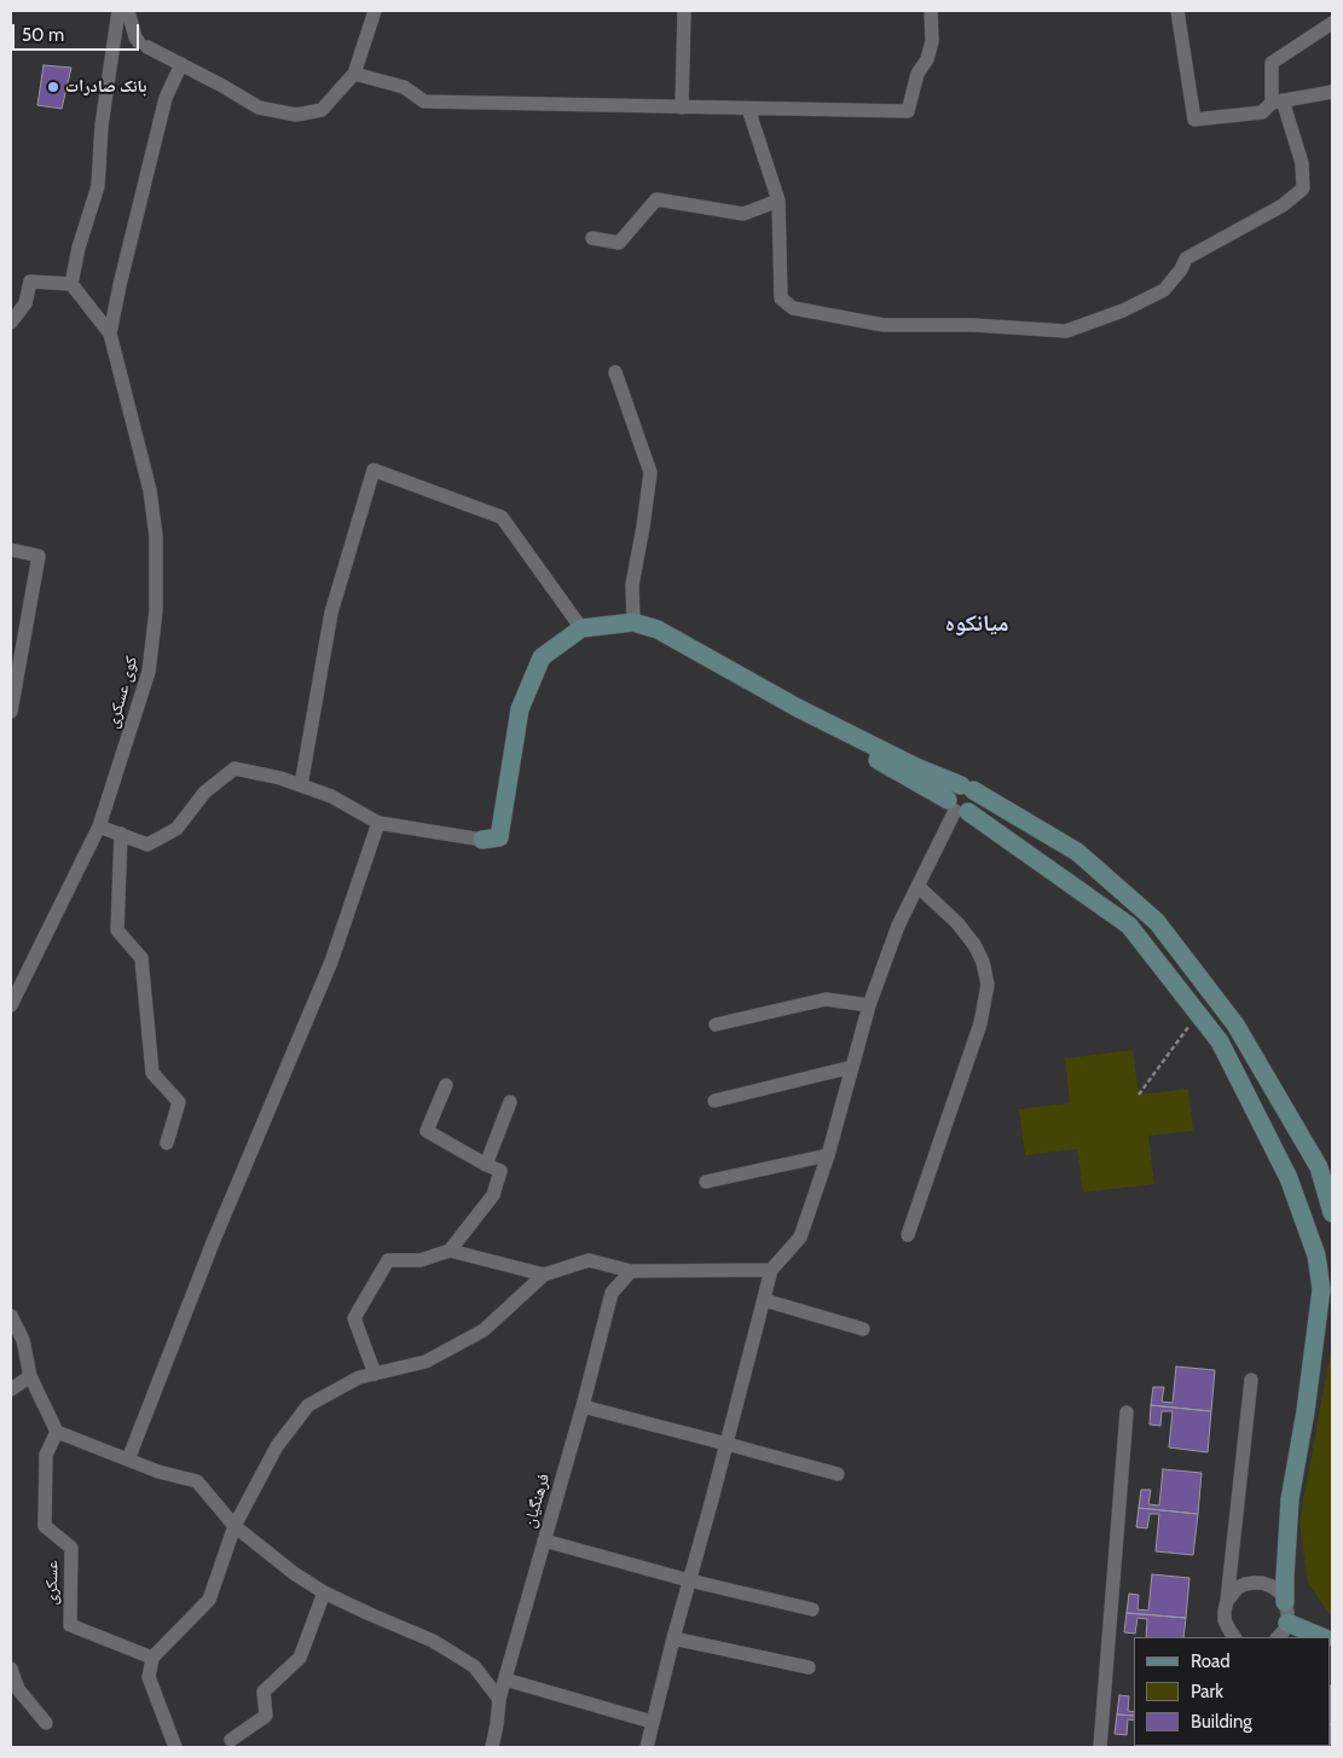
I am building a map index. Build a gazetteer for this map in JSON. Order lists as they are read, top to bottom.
{
  "streets": {
    "street": ["کوی عسکری", "فرهنگیان", "عسکری"]
  },
  "districts": ["میانکوه"],
  "places": ["بانک صادرات"],
  "legend": ["Road", "Park", "Building"],
  "scale_bar": "50 m"
}
